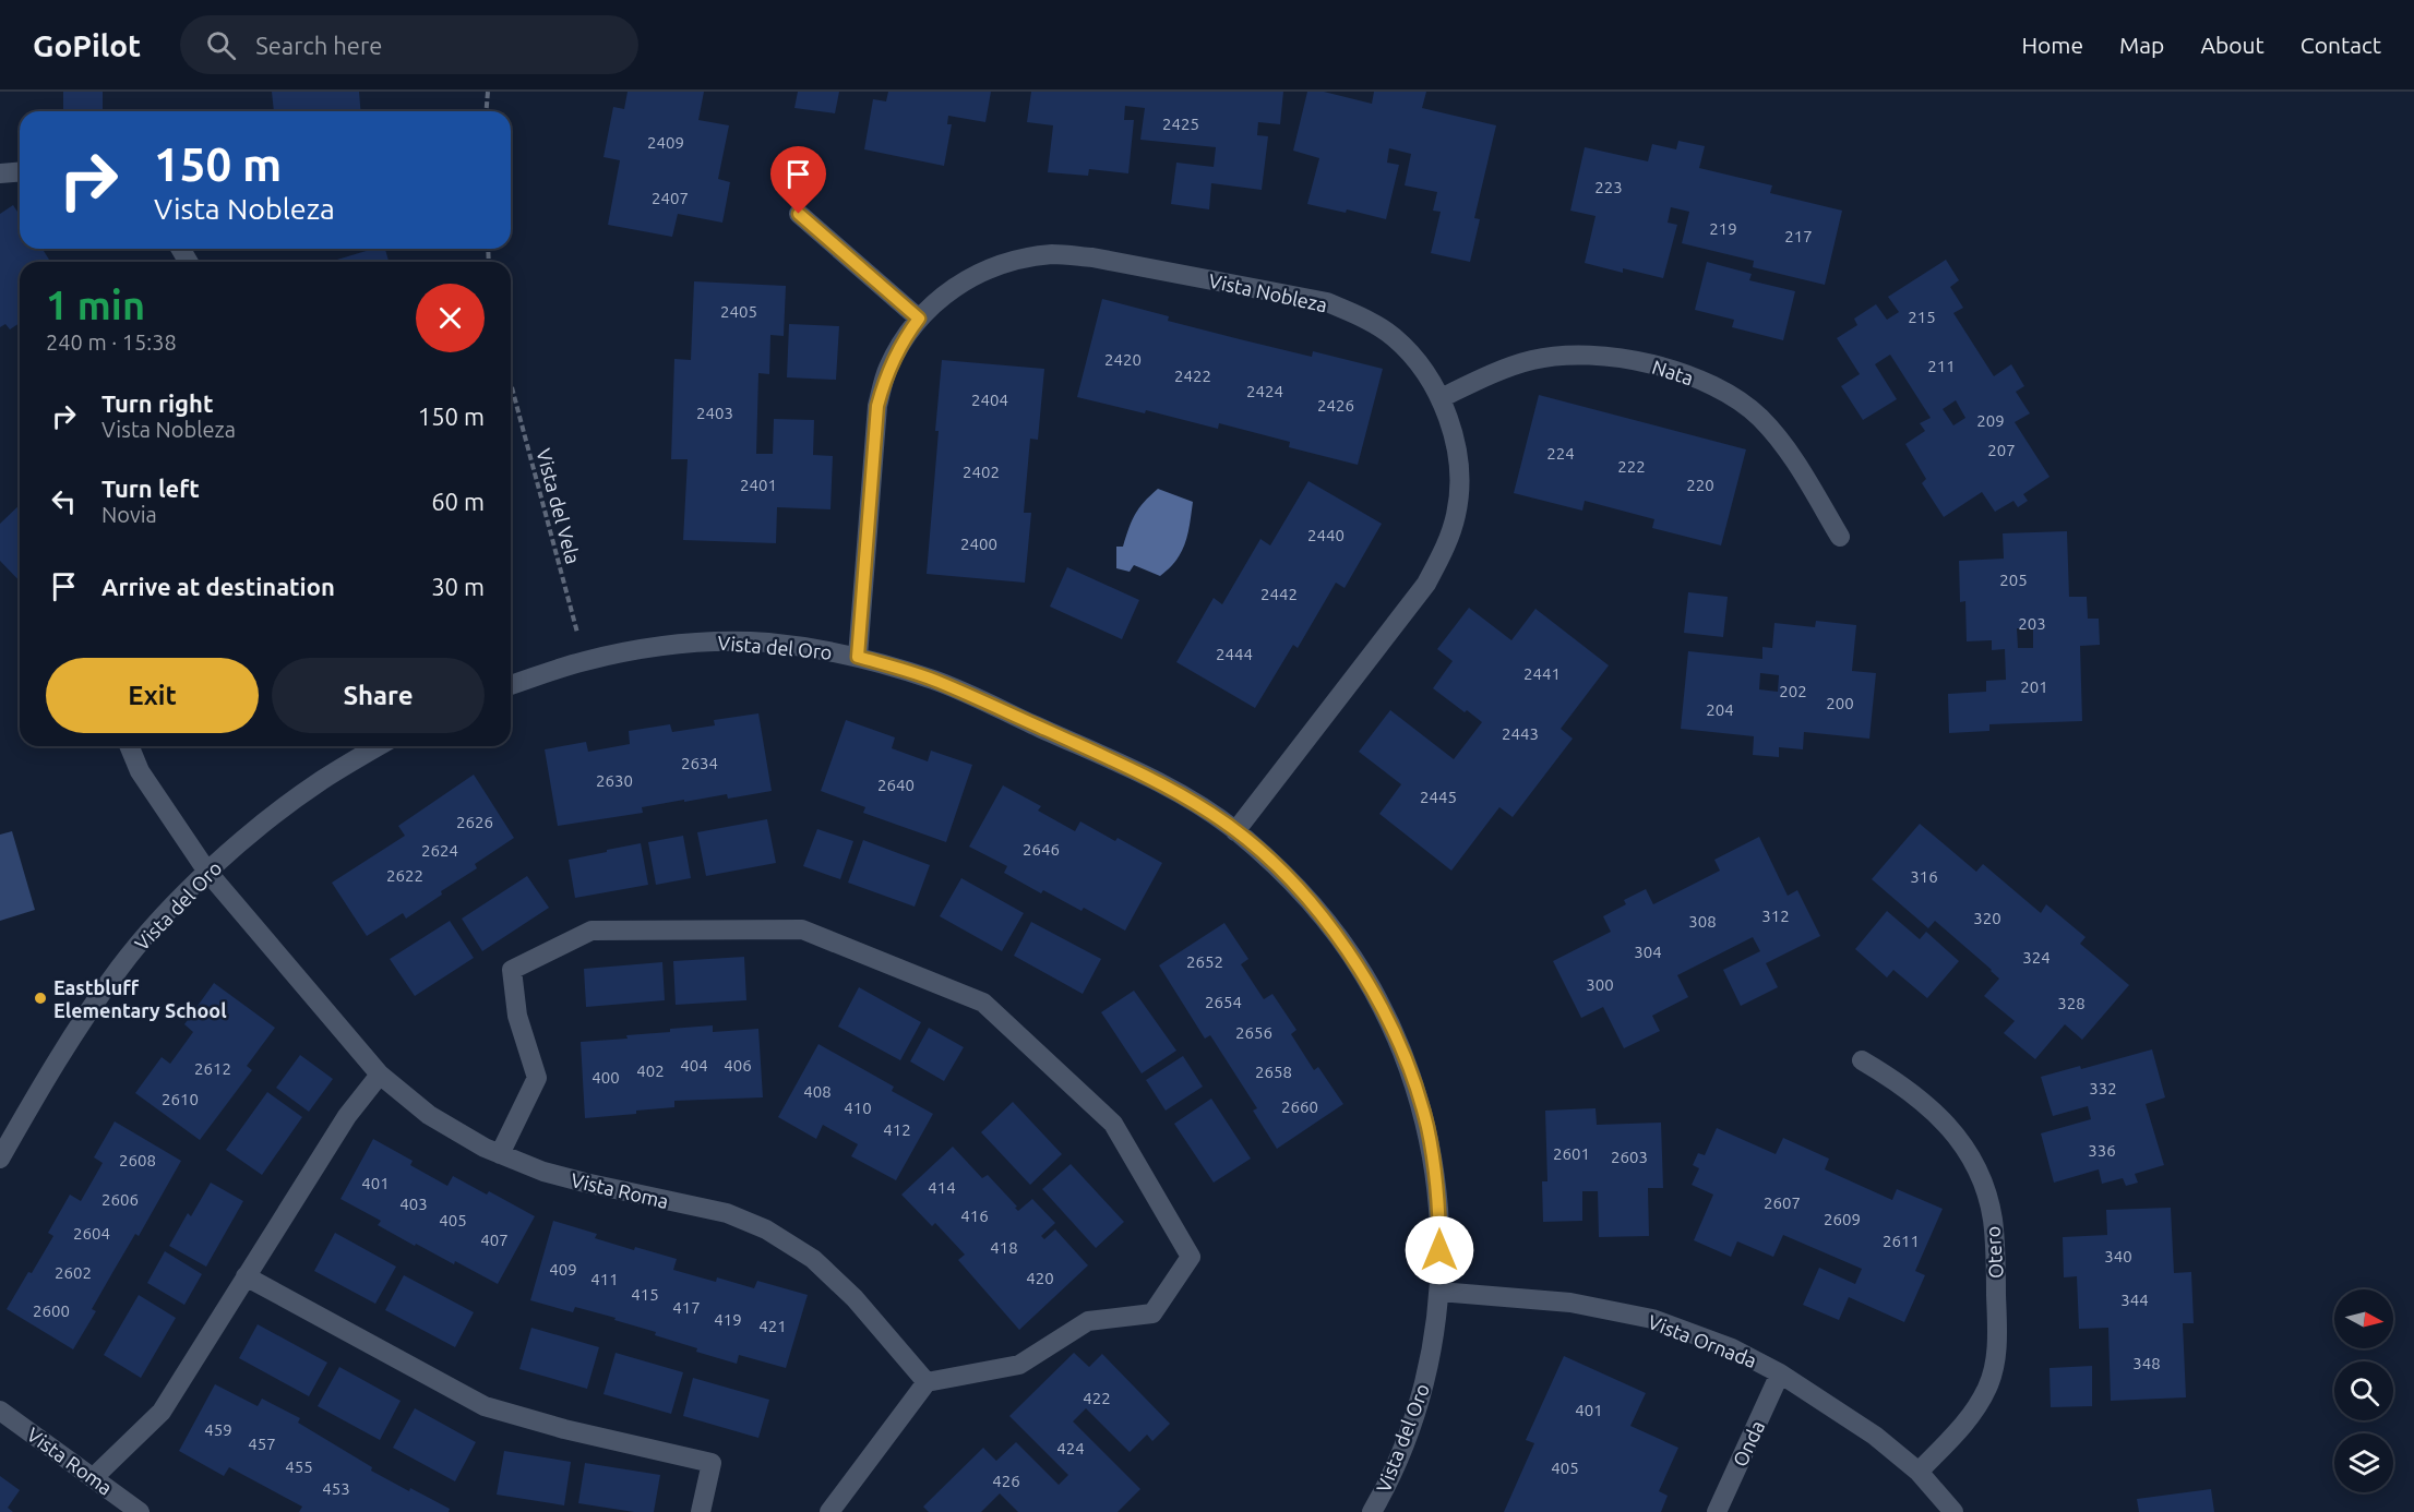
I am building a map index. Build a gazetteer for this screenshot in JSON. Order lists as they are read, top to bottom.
{
  "streets": {
    "street": [
      "Vista Nobleza",
      "Nata",
      "Vista del Oro",
      "Vista Roma",
      "Otero",
      "Vista Ornada",
      "Onda"
    ],
    "path": ["Vista del Vela"]
  },
  "crossings": [
    ["Vista Nobleza", "Nata"],
    ["Vista Nobleza", "Vista del Oro"],
    ["Vista del Vela", "Vista del Oro"],
    ["Vista del Oro", "Vista Roma"],
    ["Vista del Oro", "Vista Ornada"],
    ["Otero", "Vista Ornada"],
    ["Vista Ornada", "Onda"]
  ],
  "places": ["Eastbluff Elementary School"],
  "house_numbers": [
    "2425",
    "2409",
    "223",
    "2407",
    "219",
    "217",
    "2405",
    "215",
    "2420",
    "211",
    "2422",
    "2424",
    "2404",
    "2426",
    "2403",
    "209",
    "207",
    "224",
    "222",
    "2402",
    "2401",
    "220",
    "2440",
    "2400",
    "205",
    "2442",
    "203",
    "2444",
    "2441",
    "201",
    "202",
    "200",
    "204",
    "2443",
    "2634",
    "2630",
    "2640",
    "2445",
    "2626",
    "2646",
    "2624",
    "2622",
    "316",
    "312",
    "320",
    "308",
    "304",
    "324",
    "2652",
    "300",
    "2654",
    "328",
    "2656",
    "404",
    "406",
    "2612",
    "402",
    "2658",
    "400",
    "332",
    "408",
    "2610",
    "2660",
    "410",
    "412",
    "336",
    "2601",
    "2603",
    "2608",
    "401",
    "414",
    "2606",
    "2607",
    "403",
    "416",
    "2609",
    "405",
    "2604",
    "407",
    "2611",
    "418",
    "340",
    "409",
    "2602",
    "420",
    "411",
    "415",
    "344",
    "417",
    "2600",
    "419",
    "421",
    "348",
    "422",
    "401",
    "459",
    "457",
    "424",
    "455",
    "405",
    "426",
    "453"
  ],
  "north": "right",
  "page": {
    "header": "GoPilot",
    "search": "Search here",
    "nav": [
      "Home",
      "Map",
      "About",
      "Contact"
    ],
    "turn": ["150 m", "Vista Nobleza"],
    "heading": ["1 min", "240 m · 15:38"],
    "list": [
      {
        "name": "Turn right",
        "note": "Vista Nobleza",
        "value": "150 m"
      },
      {
        "name": "Turn left",
        "note": "Novia",
        "value": "60 m"
      },
      {
        "name": "Arrive at destination",
        "value": "30 m"
      }
    ],
    "buttons": ["Exit", "Share"]
  }
}
